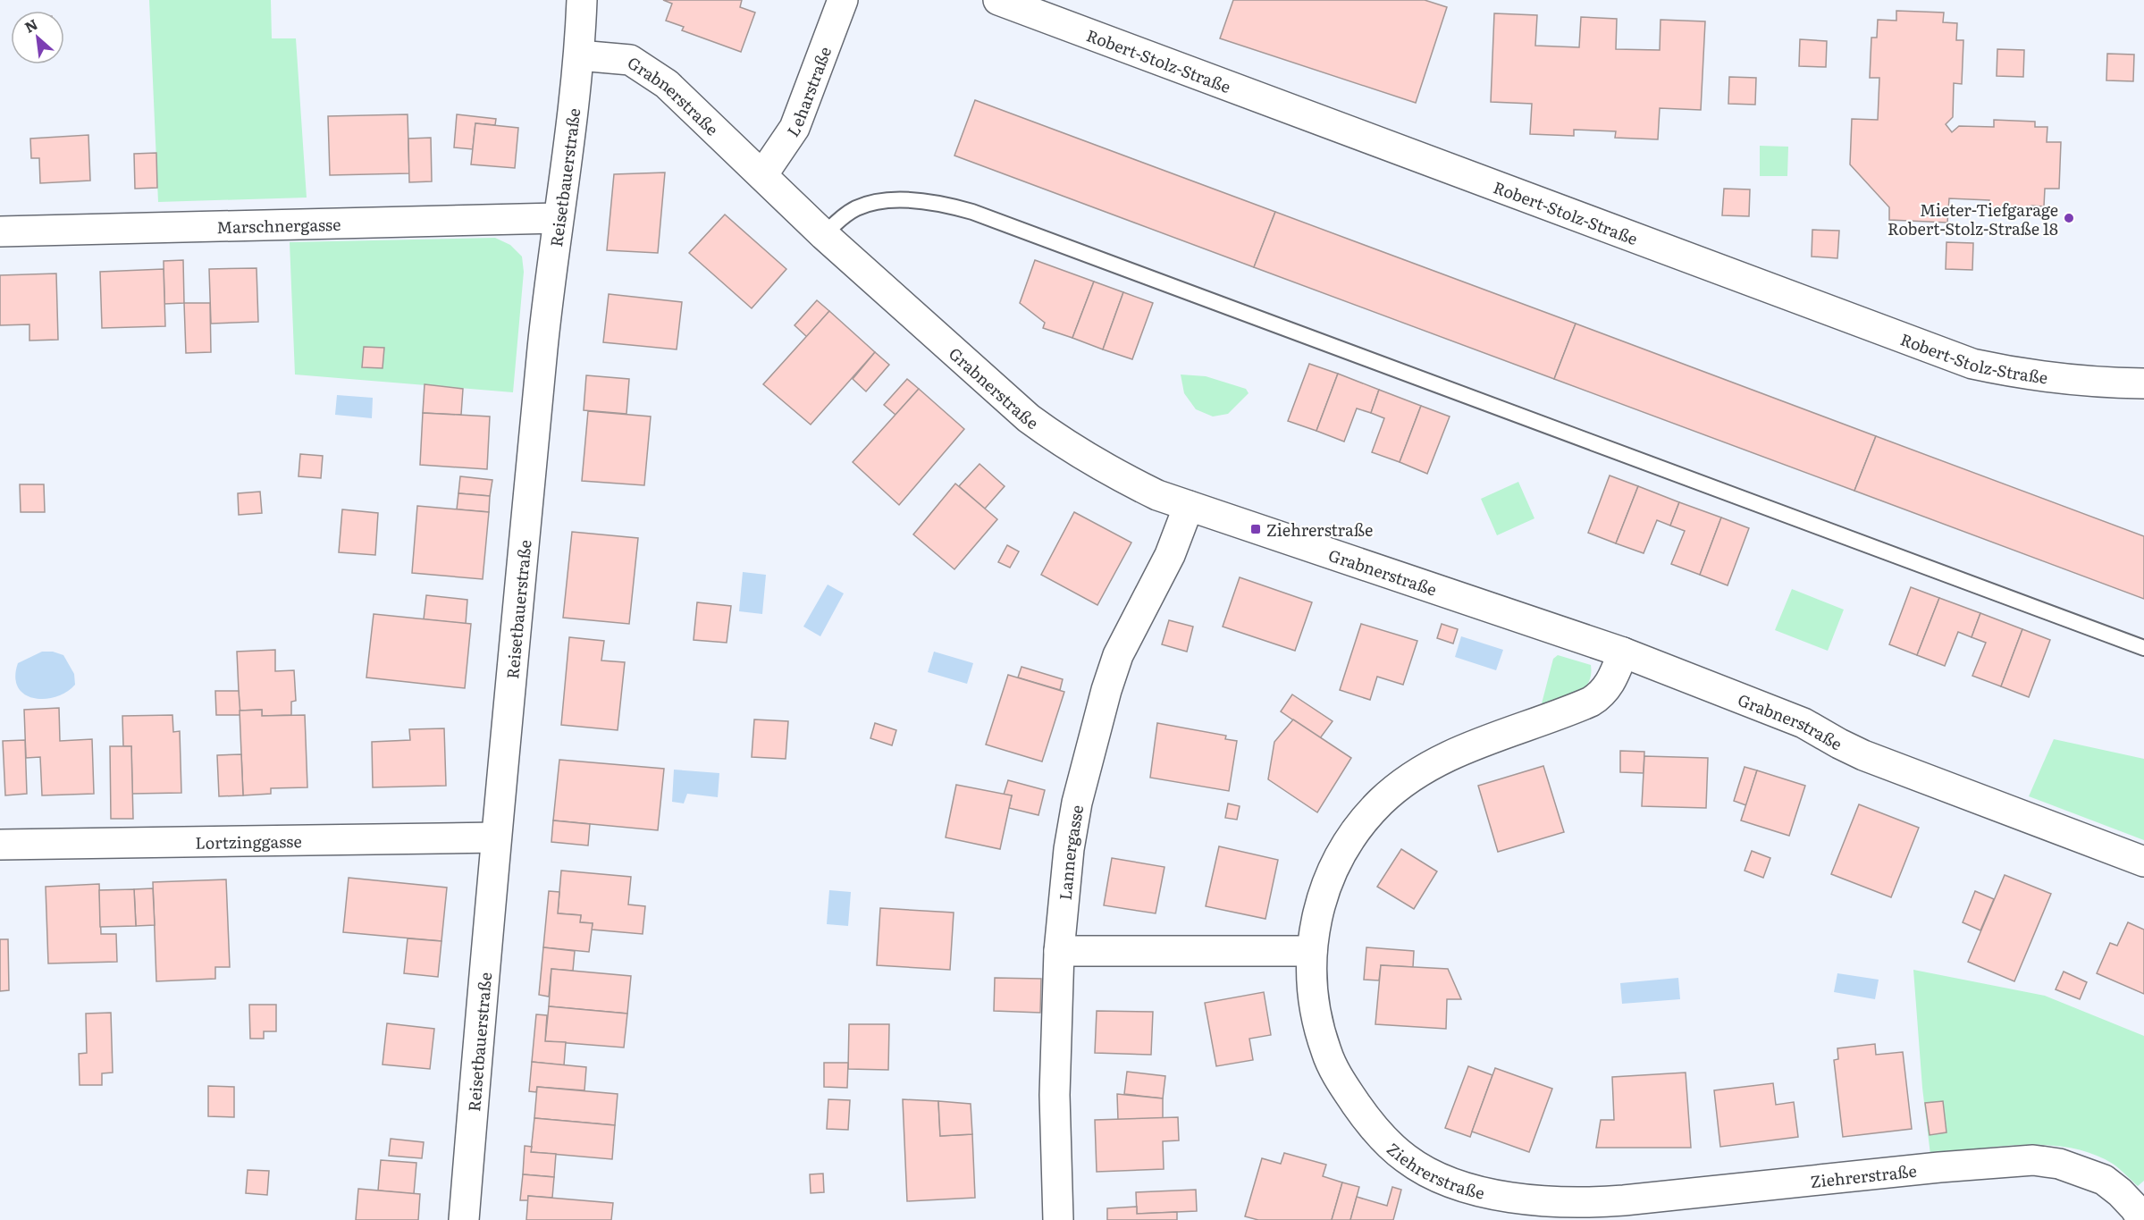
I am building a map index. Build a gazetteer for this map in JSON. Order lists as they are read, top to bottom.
{
  "streets": {
    "street": [
      "Robert-Stolz-Straße",
      "Leharstraße",
      "Grabnerstraße",
      "Reisetbauerstraße",
      "Marschnergasse",
      "Lortzinggasse",
      "Lannergasse",
      "Ziehrerstraße"
    ]
  },
  "crossings": [
    ["Leharstraße", "Grabnerstraße"],
    ["Grabnerstraße", "Reisetbauerstraße"],
    ["Grabnerstraße", "Lannergasse"],
    ["Grabnerstraße", "Ziehrerstraße"],
    ["Reisetbauerstraße", "Marschnergasse"],
    ["Reisetbauerstraße", "Lortzinggasse"]
  ],
  "places": {
    "other": ["Mieter-Tiefgarage Robert-Stolz-Straße 18"],
    "transit": ["Ziehrerstraße"]
  },
  "north": "top left"
}
